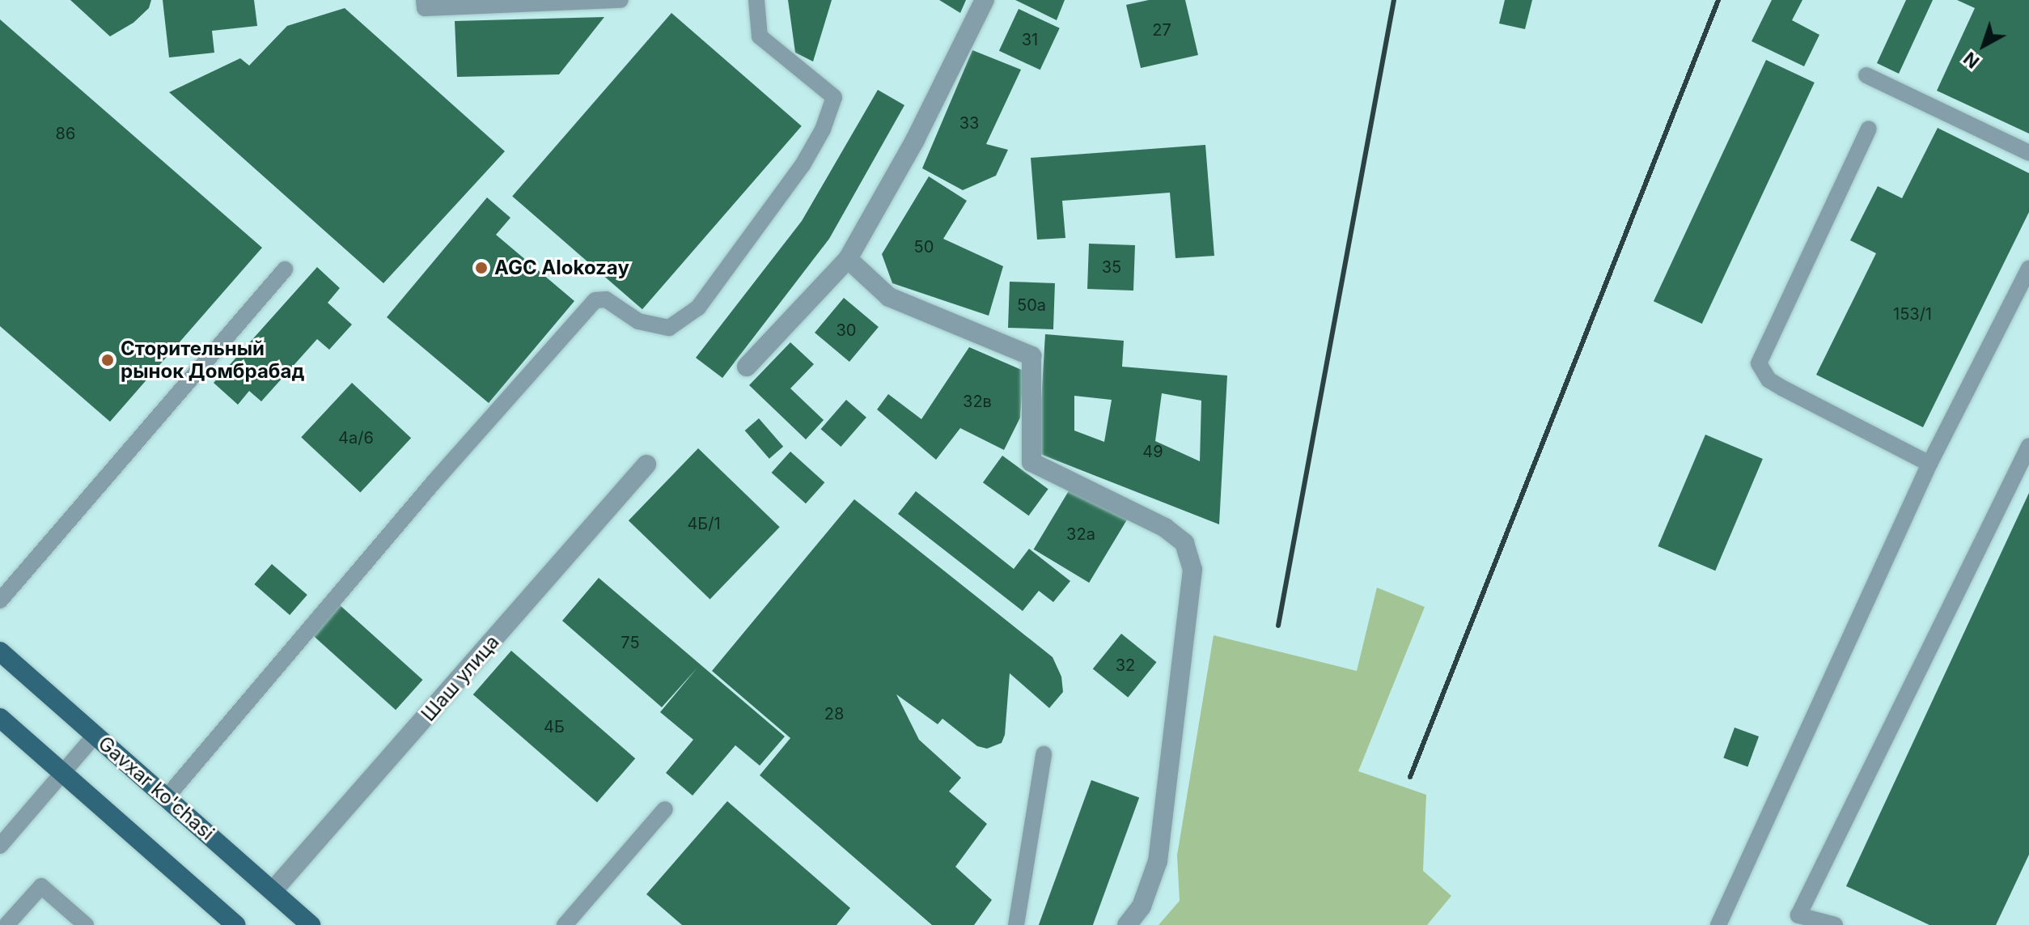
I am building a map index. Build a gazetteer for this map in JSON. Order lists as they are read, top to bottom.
{
  "streets": {
    "main road": ["Gavxar ko'chasi"],
    "street": ["Шаш улица"]
  },
  "crossings": [
    ["Шаш улица", "Gavxar ko'chasi"]
  ],
  "places": ["AGC Alokozay", "Сторительный рынок Домбрабад"],
  "house_numbers": [
    "27",
    "31",
    "33",
    "86",
    "50",
    "35",
    "50а",
    "153/1",
    "30",
    "32в",
    "4a/6",
    "49",
    "4Б/1",
    "32а",
    "75",
    "32",
    "28",
    "4Б"
  ],
  "north": "bottom left"
}
